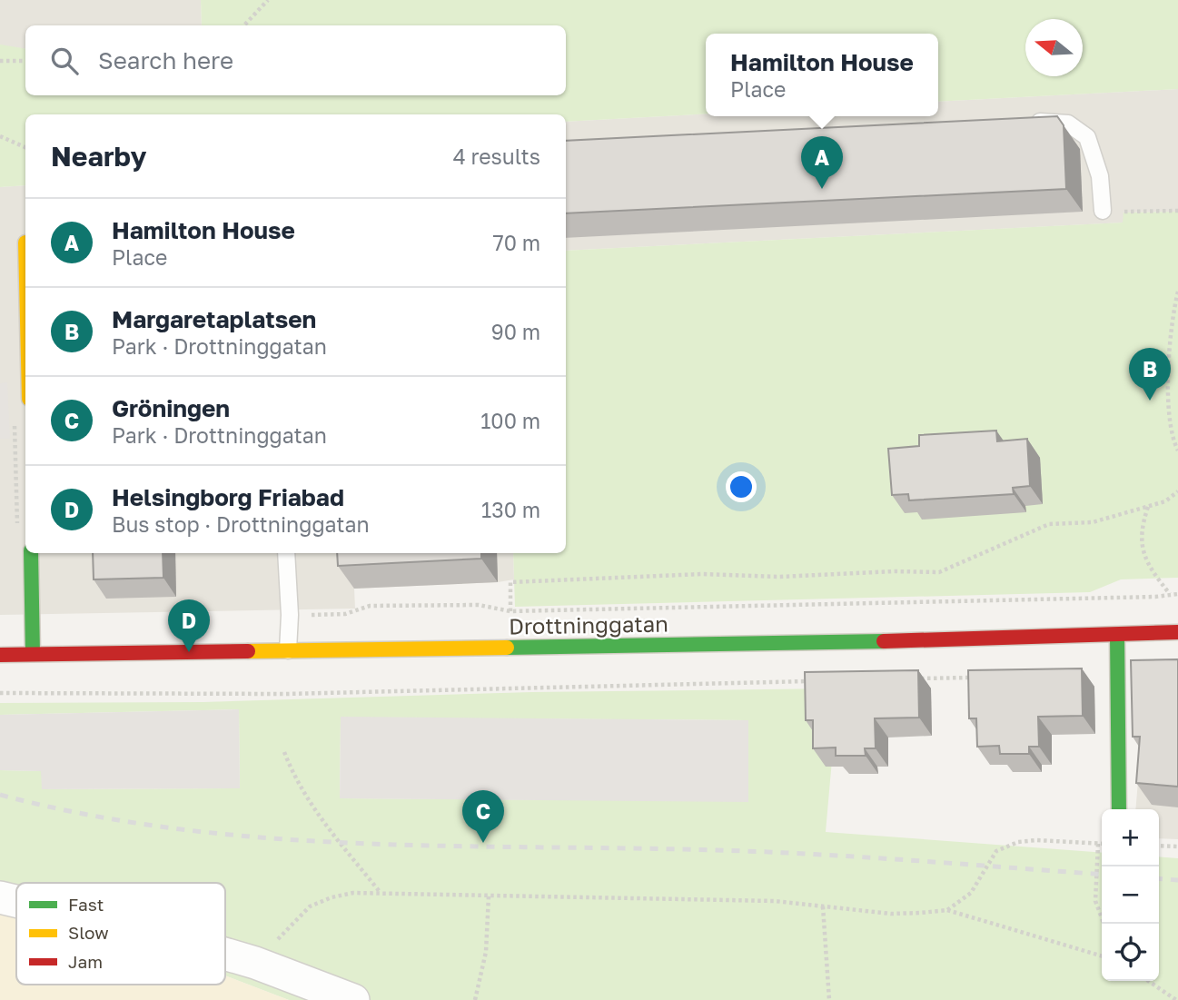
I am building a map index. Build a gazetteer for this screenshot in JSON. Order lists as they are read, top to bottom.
{
  "streets": {
    "street": ["Drottninggatan"]
  },
  "legend": ["Fast", "Slow", "Jam"],
  "north": "left",
  "page": {
    "search": "Search here",
    "popup": ["Hamilton House", "Place"],
    "heading": ["Nearby", "4 results"],
    "pins": [
      "A",
      "B",
      "D",
      "C"
    ],
    "list": [
      {
        "mark": "A",
        "name": "Hamilton House",
        "note": "Place",
        "value": "70 m"
      },
      {
        "mark": "B",
        "name": "Margaretaplatsen",
        "note": "Park · Drottninggatan",
        "value": "90 m"
      },
      {
        "mark": "C",
        "name": "Gröningen",
        "note": "Park · Drottninggatan",
        "value": "100 m"
      },
      {
        "mark": "D",
        "name": "Helsingborg Friabad",
        "note": "Bus stop · Drottninggatan",
        "value": "130 m"
      }
    ],
    "map_buttons": ["+", "−"]
  }
}
